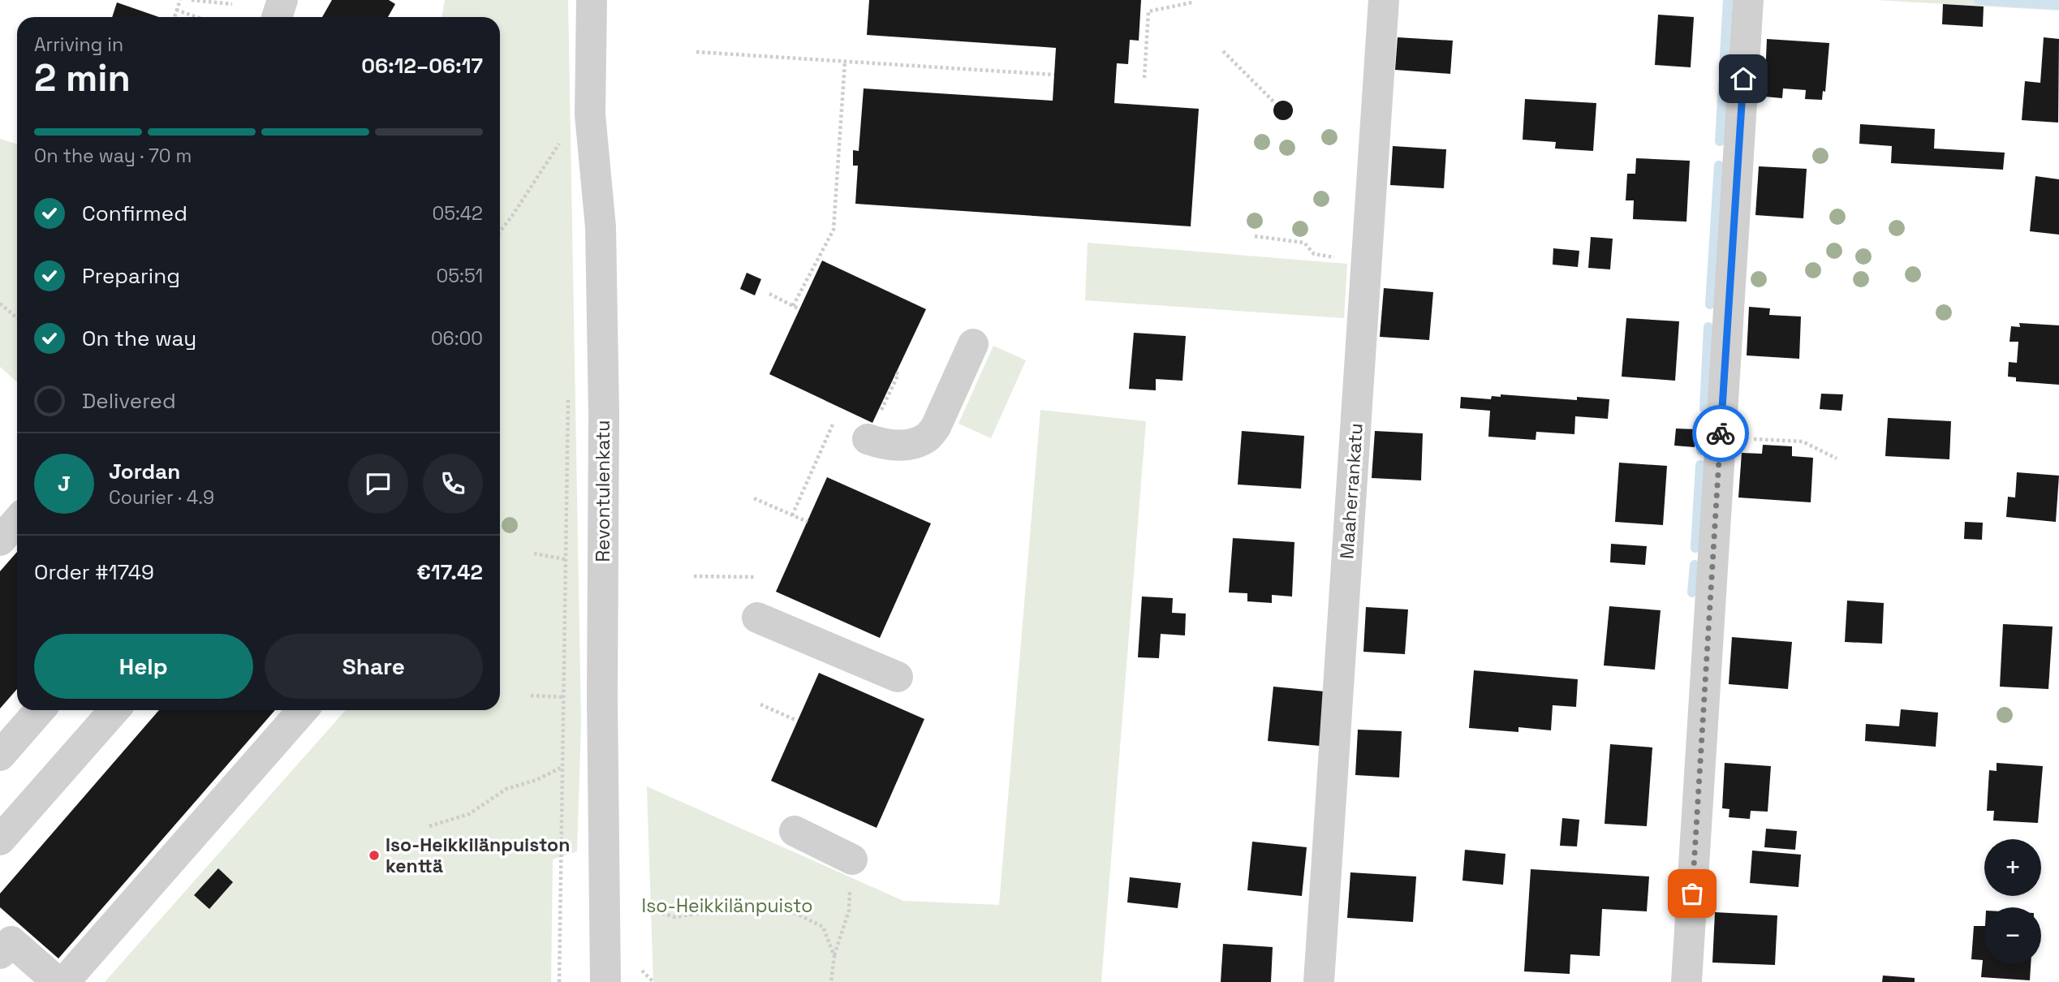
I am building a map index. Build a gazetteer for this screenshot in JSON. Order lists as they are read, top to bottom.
{
  "streets": {
    "street": ["Revontulenkatu", "Maaherrankatu"]
  },
  "parks": ["Iso-Heikkilänpuisto"],
  "places": ["Iso-Heikkilänpuiston kenttä"],
  "page": {
    "heading": ["2 min", "Arriving in", "06:12–06:17"],
    "panel": [
      "Jordan",
      "Courier · 4.9",
      "Order #1749",
      "€17.42"
    ],
    "bar": "On the way · 70 m",
    "list": [
      ["Confirmed", "05:42"],
      ["Preparing", "05:51"],
      ["On the way", "06:00"],
      "Delivered"
    ],
    "round": "J",
    "buttons": ["Help", "Share"],
    "map_buttons": ["+", "−"]
  }
}
